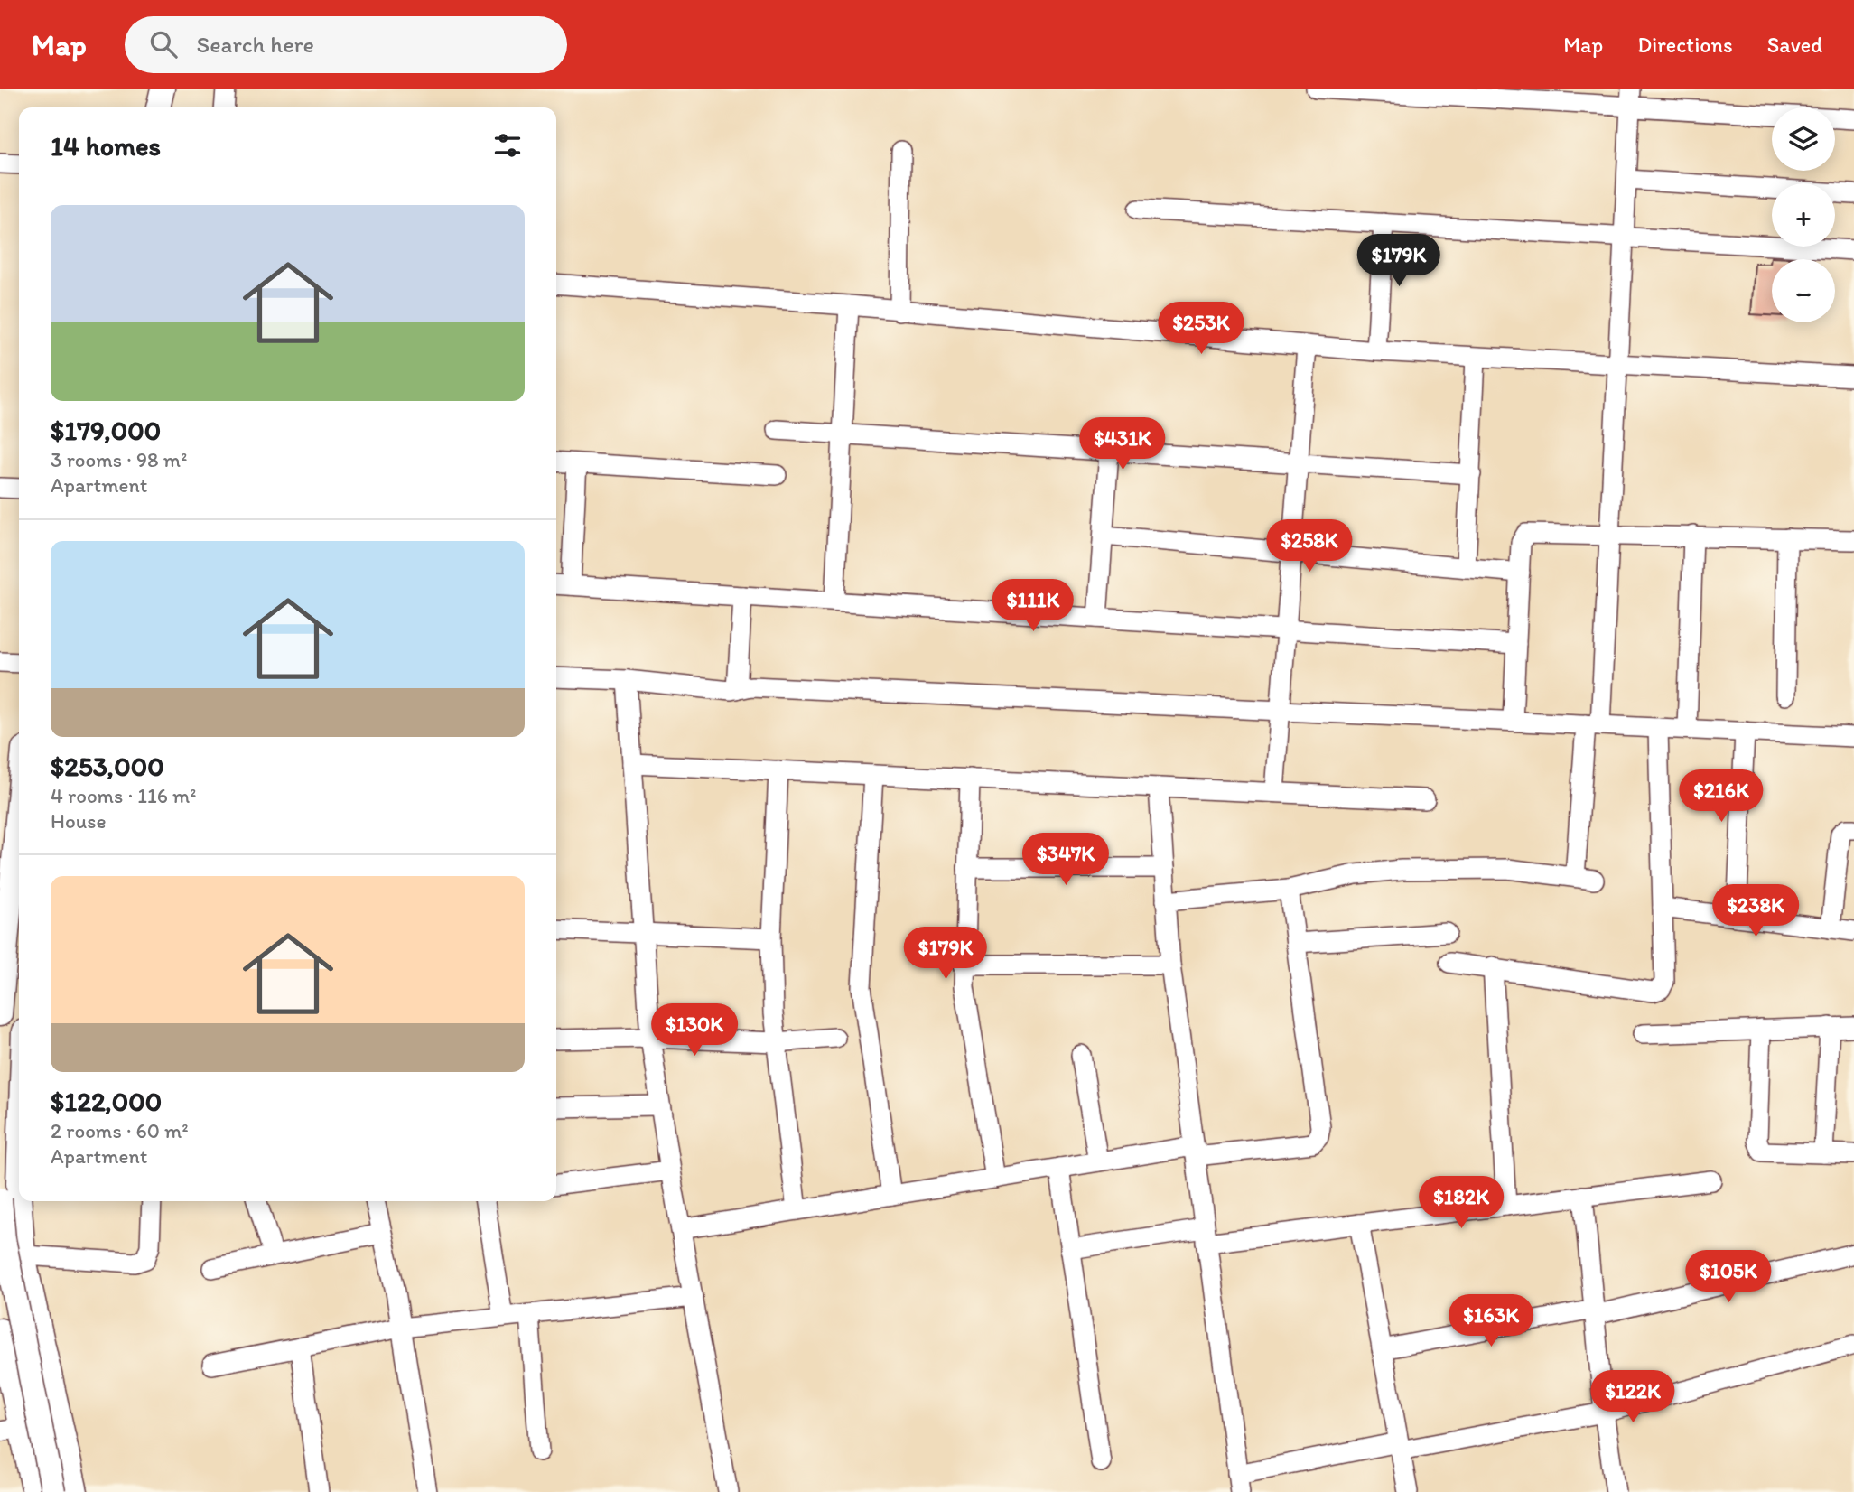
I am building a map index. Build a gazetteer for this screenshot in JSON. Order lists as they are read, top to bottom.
{
  "page": {
    "header": "Map",
    "search": "Search here",
    "nav": ["Map", "Directions", "Saved"],
    "map_buttons": ["+", "−"],
    "heading": "14 homes",
    "list": [
      {
        "name": "$179,000",
        "note": "3 rooms · 98 m² · Apartment"
      },
      {
        "name": "$253,000",
        "note": "4 rooms · 116 m² · House"
      },
      {
        "name": "$122,000",
        "note": "2 rooms · 60 m² · Apartment"
      }
    ],
    "price": [
      "$179K",
      "$253K",
      "$431K",
      "$258K",
      "$111K",
      "$216K",
      "$347K",
      "$238K",
      "$179K",
      "$130K",
      "$182K",
      "$105K",
      "$163K",
      "$122K"
    ]
  }
}
